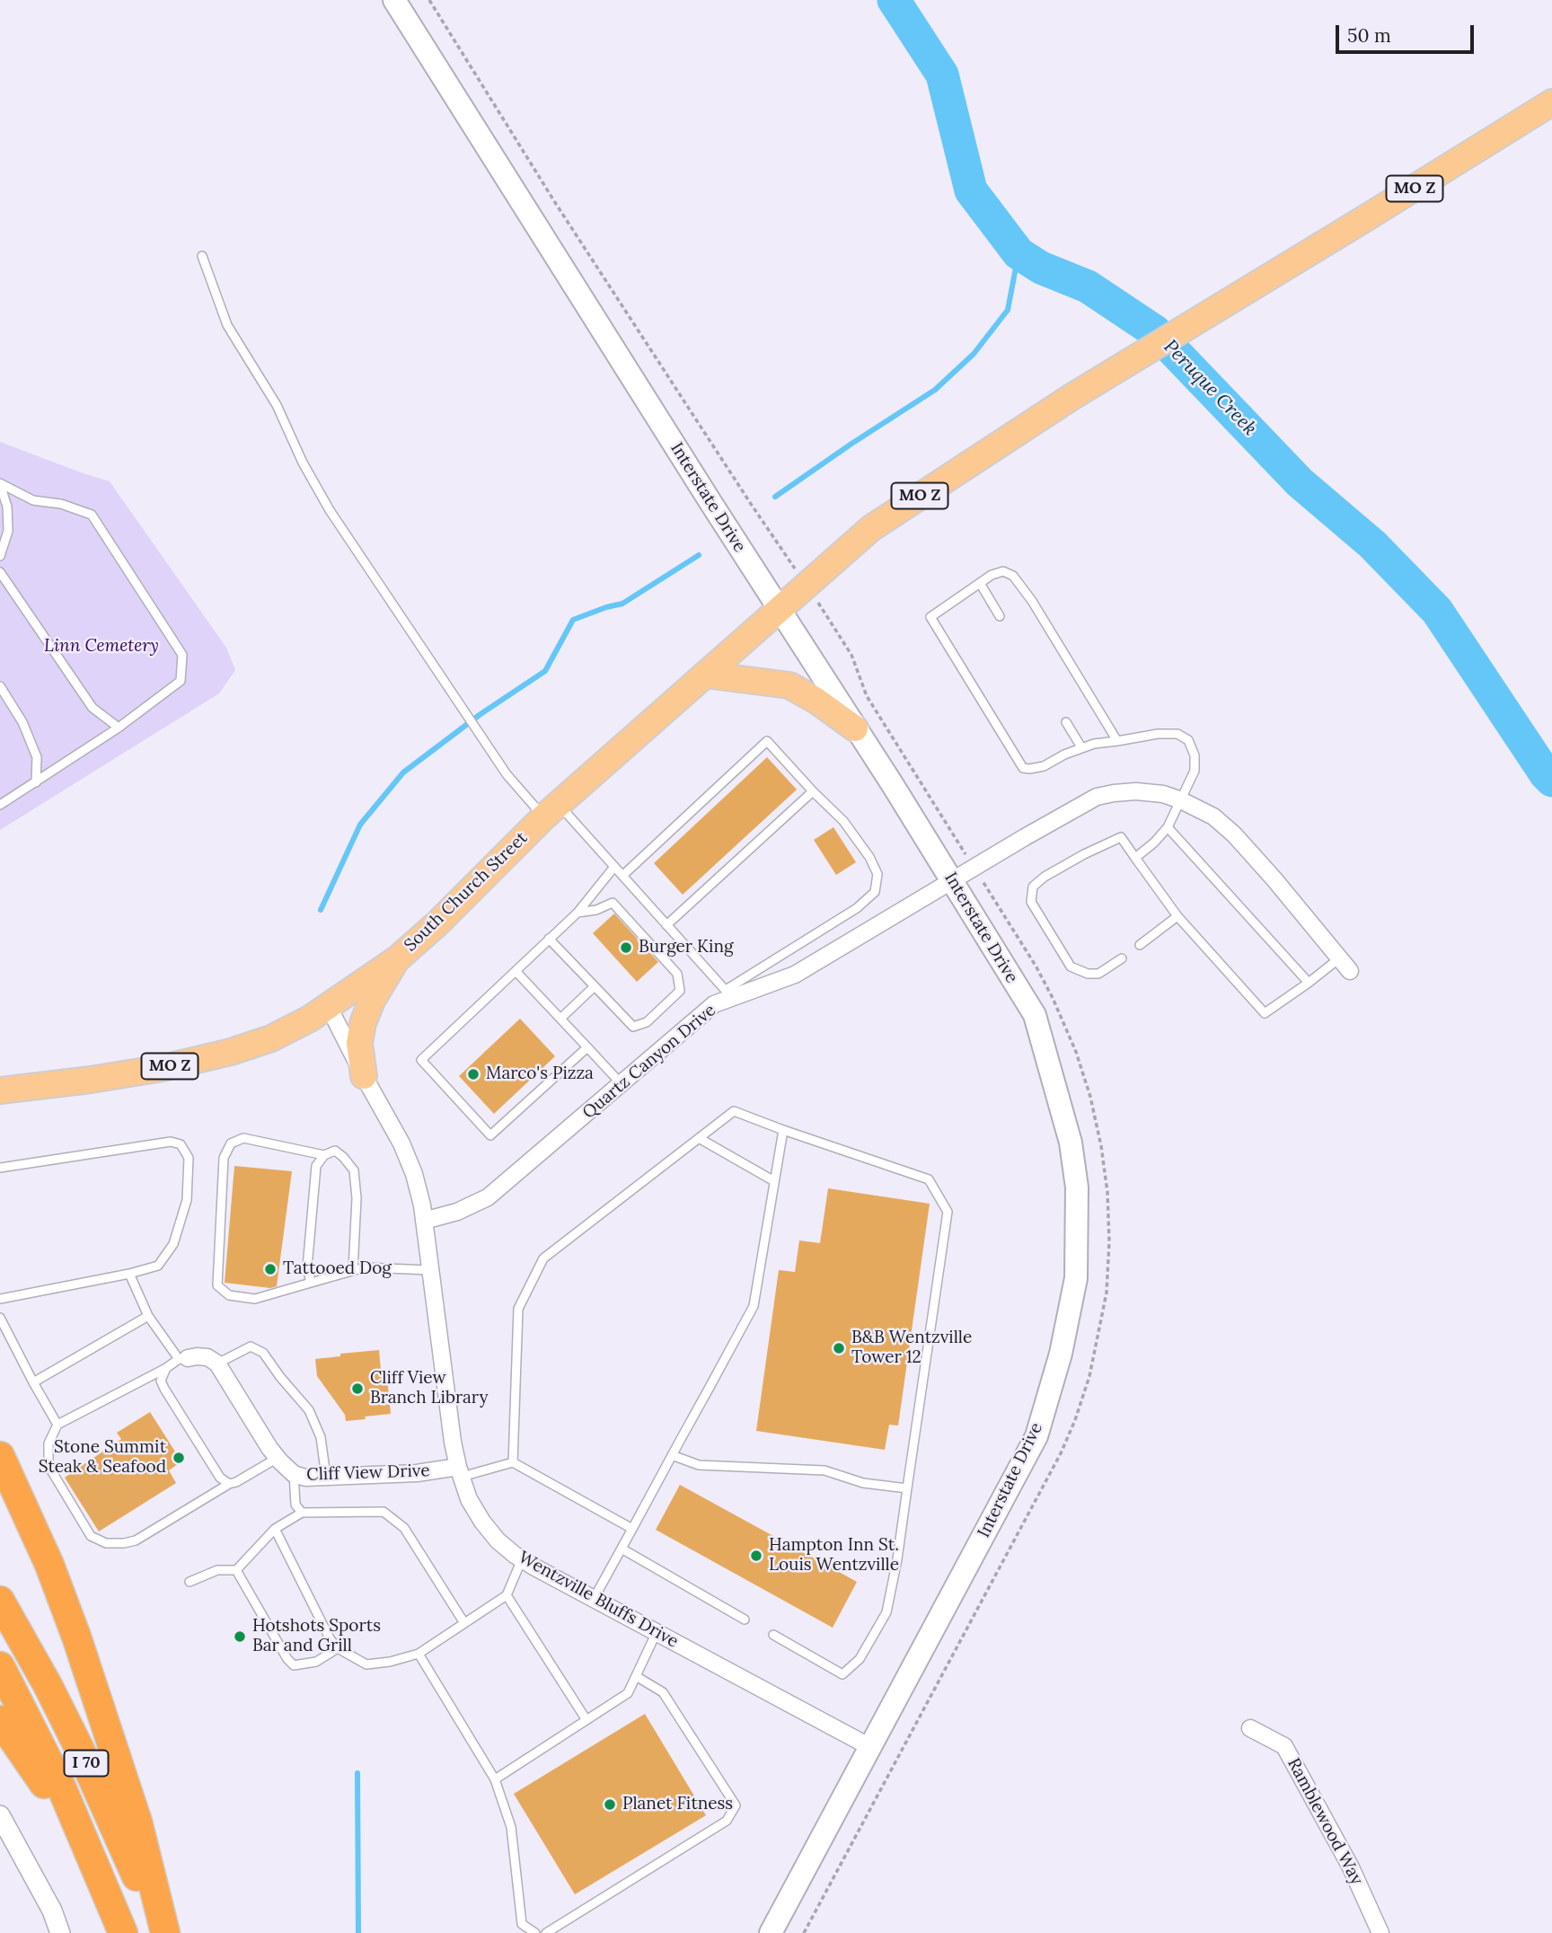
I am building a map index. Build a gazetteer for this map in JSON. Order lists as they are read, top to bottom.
{
  "streets": {
    "highway": ["I 70"],
    "main road": ["MO Z", "Interstate Drive", "South Church Street"],
    "street": [
      "Quartz Canyon Drive",
      "Cliff View Drive",
      "Wentzville Bluffs Drive",
      "Ramblewood Way"
    ]
  },
  "crossings": [
    ["MO Z", "Interstate Drive"],
    ["MO Z", "South Church Street"],
    ["Interstate Drive", "Quartz Canyon Drive"],
    ["Interstate Drive", "Wentzville Bluffs Drive"],
    ["South Church Street", "Wentzville Bluffs Drive"],
    ["Quartz Canyon Drive", "Wentzville Bluffs Drive"],
    ["Cliff View Drive", "Wentzville Bluffs Drive"]
  ],
  "water": ["Peruque Creek"],
  "parks": ["Linn Cemetery"],
  "places": [
    "Burger King",
    "Marco's Pizza",
    "Tattooed Dog",
    "B&B Wentzville Tower 12",
    "Cliff View Branch Library",
    "Stone Summit Steak & Seafood",
    "Hampton Inn St. Louis Wentzville",
    "Hotshots Sports Bar and Grill",
    "Planet Fitness"
  ],
  "scale_bar": "50 m"
}
